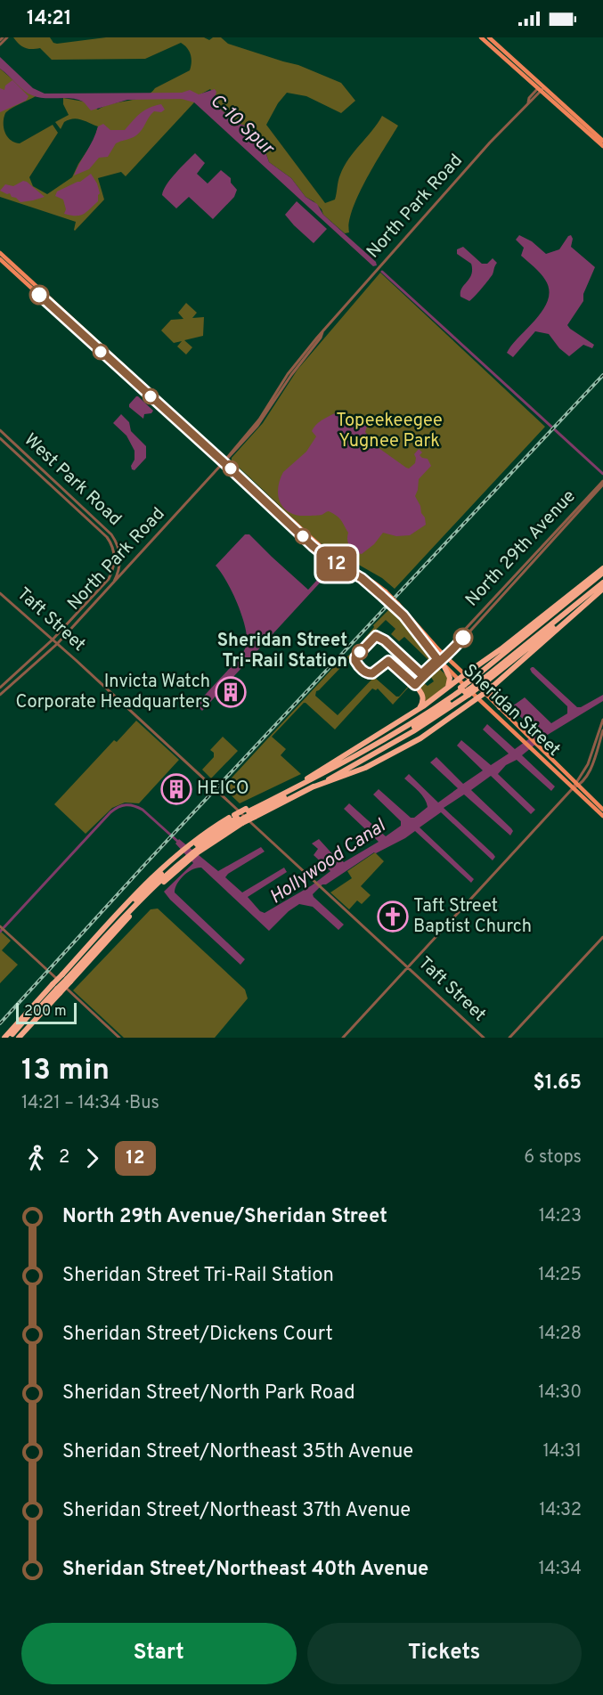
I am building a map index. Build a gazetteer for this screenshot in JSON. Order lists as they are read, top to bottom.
{
  "streets": {
    "main road": ["Sheridan Street"],
    "street": [
      "North Park Road",
      "West Park Road",
      "North 29th Avenue",
      "Taft Street"
    ]
  },
  "crossings": [
    ["North Park Road", "West Park Road"],
    ["North Park Road", "Taft Street"],
    ["North Park Road", "Sheridan Street"],
    ["North 29th Avenue", "Sheridan Street"]
  ],
  "water": ["C-10 Spur", "Hollywood Canal"],
  "parks": ["Topeekeegee Yugnee Park"],
  "places": {
    "other": ["Sheridan Street Tri-Rail Station"],
    "building": ["Invicta Watch Corporate Headquarters", "HEICO"],
    "church": ["Taft Street Baptist Church"]
  },
  "lines": ["bus line 12"],
  "scale_bar": "200 m",
  "page": {
    "status": "14:21",
    "on_map": "12",
    "scale": "200 m",
    "heading": ["13 min", "14:21 – 14:34 · Bus", "$1.65"],
    "legs": ["2", "12", "6 stops"],
    "list": [
      {
        "name": "North 29th Avenue/Sheridan Street",
        "value": "14:23"
      },
      {
        "name": "Sheridan Street Tri-Rail Station",
        "value": "14:25"
      },
      {
        "name": "Sheridan Street/Dickens Court",
        "value": "14:28"
      },
      {
        "name": "Sheridan Street/North Park Road",
        "value": "14:30"
      },
      {
        "name": "Sheridan Street/Northeast 35th Avenue",
        "value": "14:31"
      },
      {
        "name": "Sheridan Street/Northeast 37th Avenue",
        "value": "14:32"
      },
      {
        "name": "Sheridan Street/Northeast 40th Avenue",
        "value": "14:34"
      }
    ],
    "buttons": ["Start", "Tickets"]
  }
}
